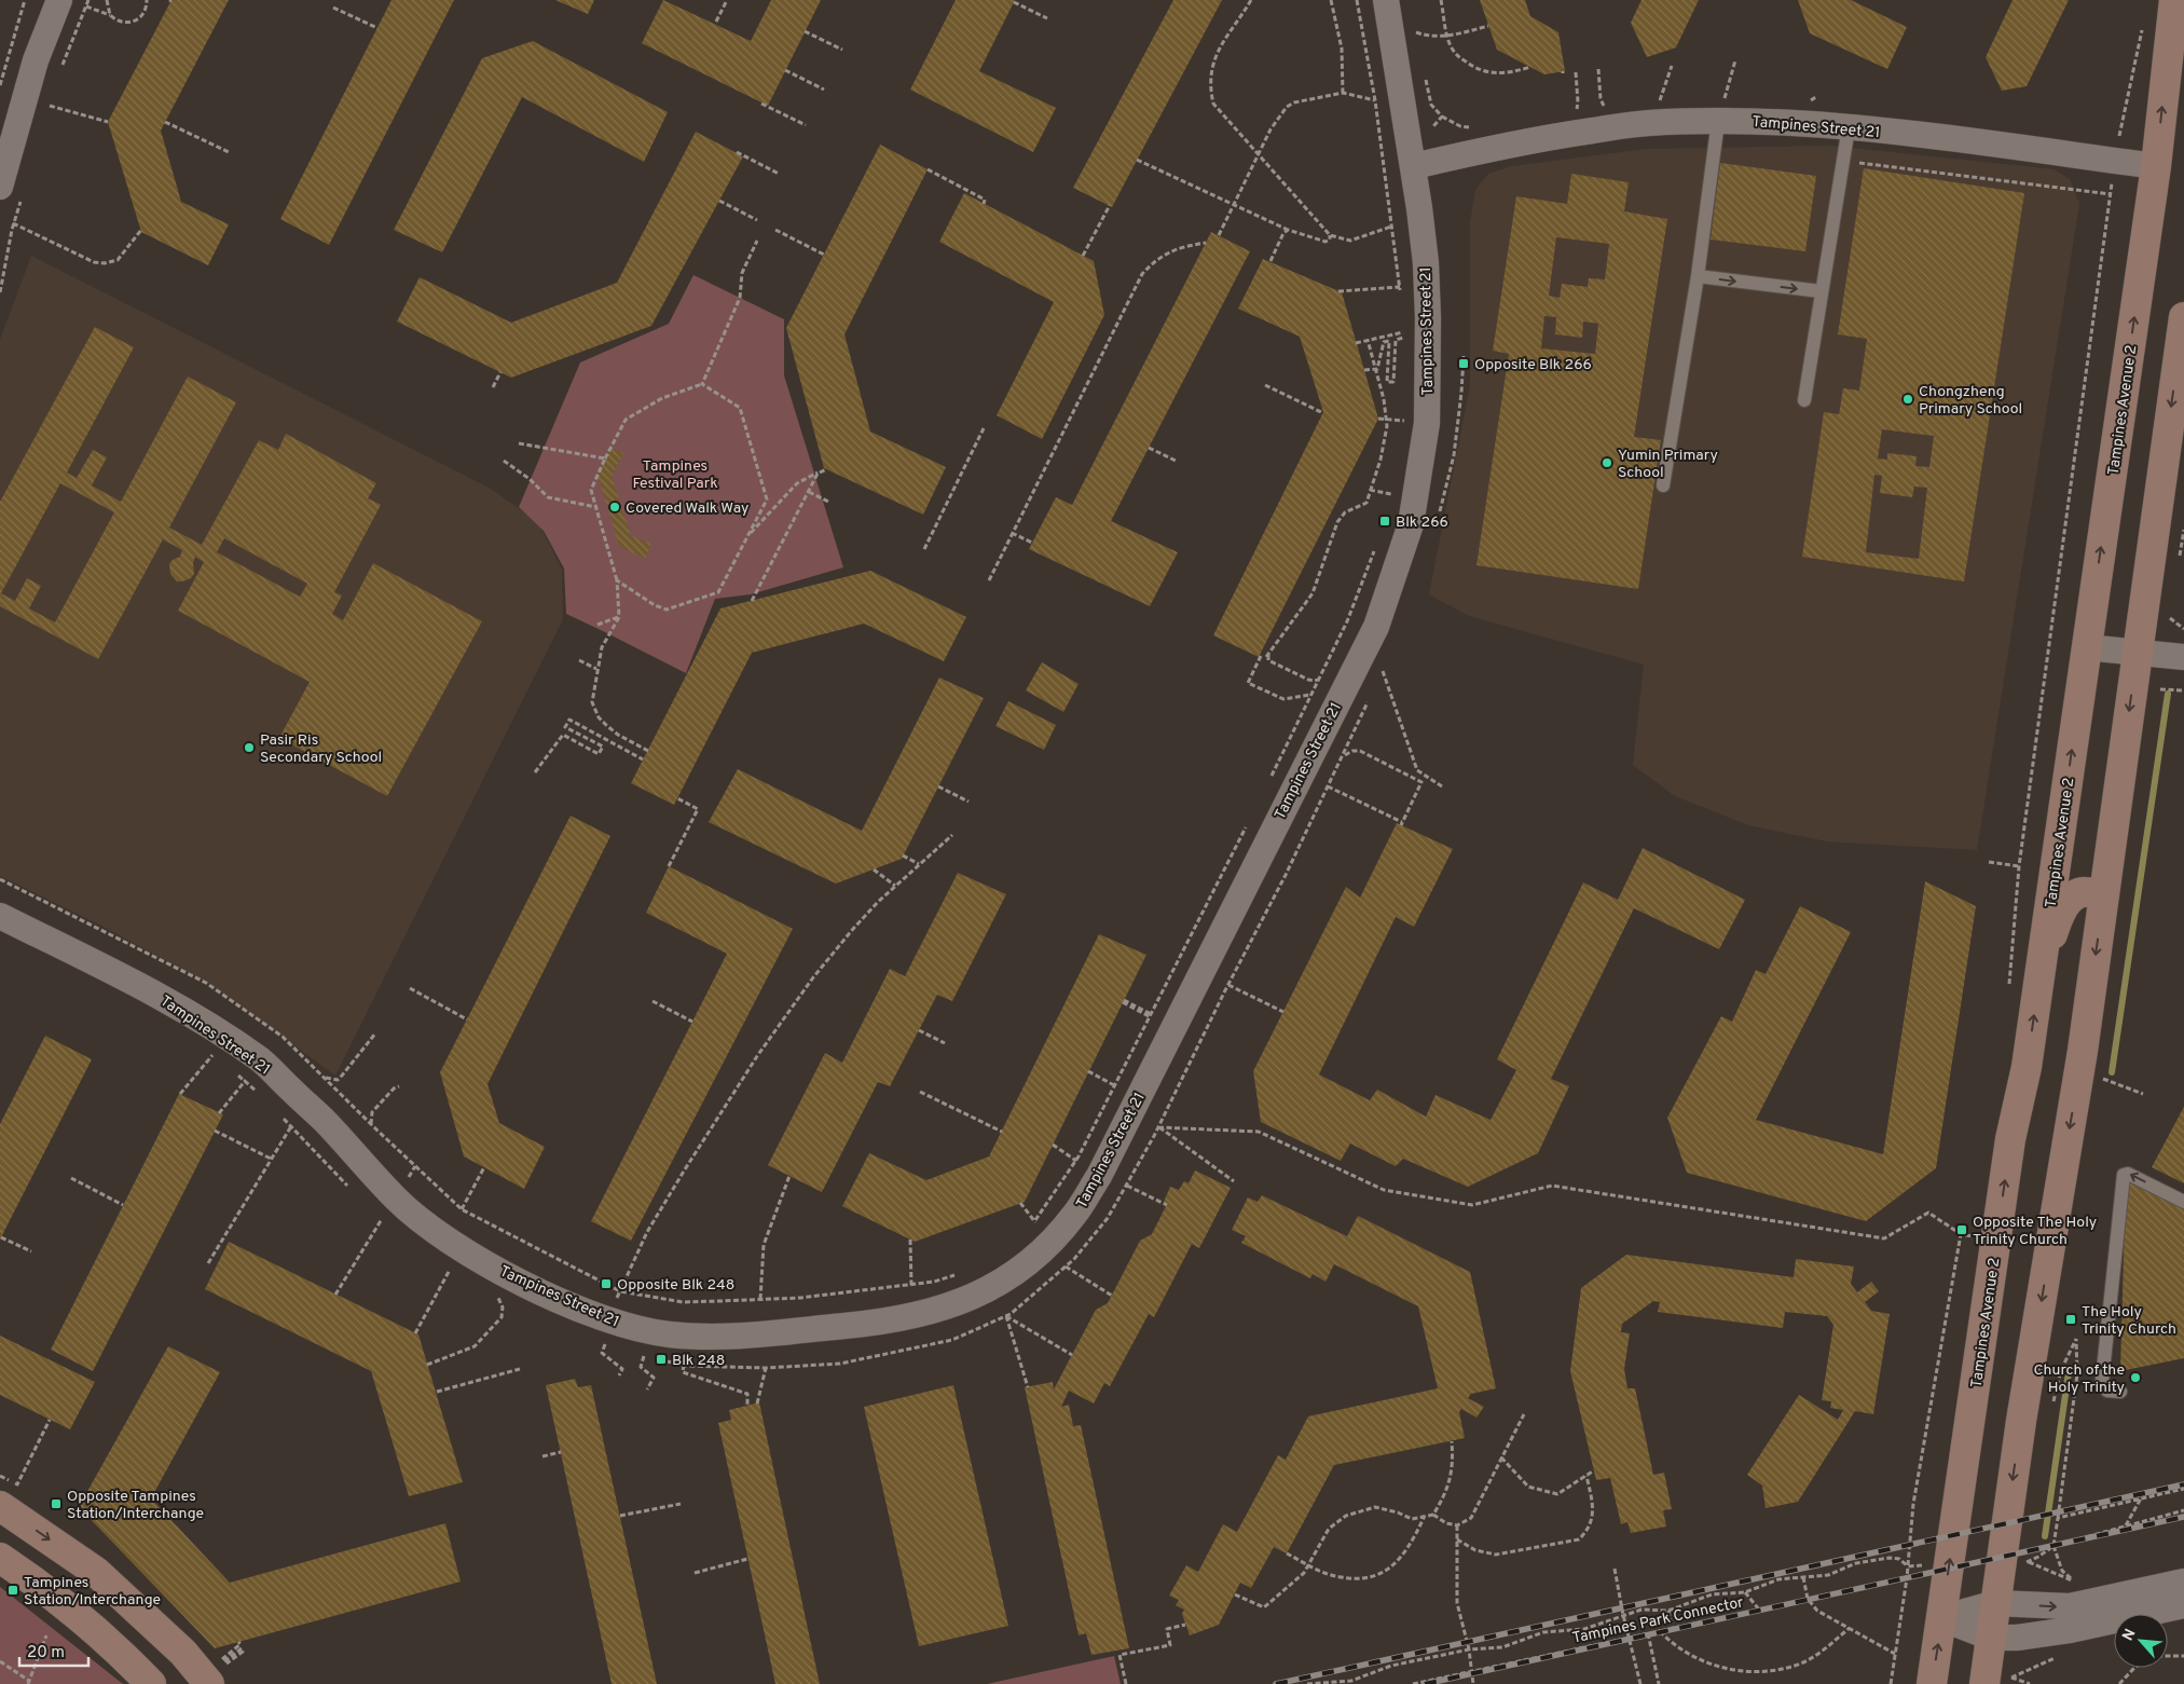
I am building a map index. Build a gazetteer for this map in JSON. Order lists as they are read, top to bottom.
{
  "streets": {
    "main road": ["Tampines Avenue 2"],
    "street": ["Tampines Street 21"],
    "path": ["Tampines Park Connector"]
  },
  "crossings": [
    ["Tampines Street 21", "Tampines Avenue 2"]
  ],
  "parks": ["Tampines Festival Park"],
  "places": {
    "transit": [
      "Opposite Blk 266",
      "Blk 266",
      "Opposite The Holy Trinity Church",
      "Opposite Blk 248",
      "The Holy Trinity Church",
      "Blk 248",
      "Opposite Tampines Station/Interchange",
      "Tampines Station/Interchange"
    ],
    "other": [
      "Chongzheng Primary School",
      "Yumin Primary School",
      "Covered Walk Way",
      "Pasir Ris Secondary School",
      "Church of the Holy Trinity"
    ]
  },
  "scale_bar": "20 m",
  "north": "top left"
}
